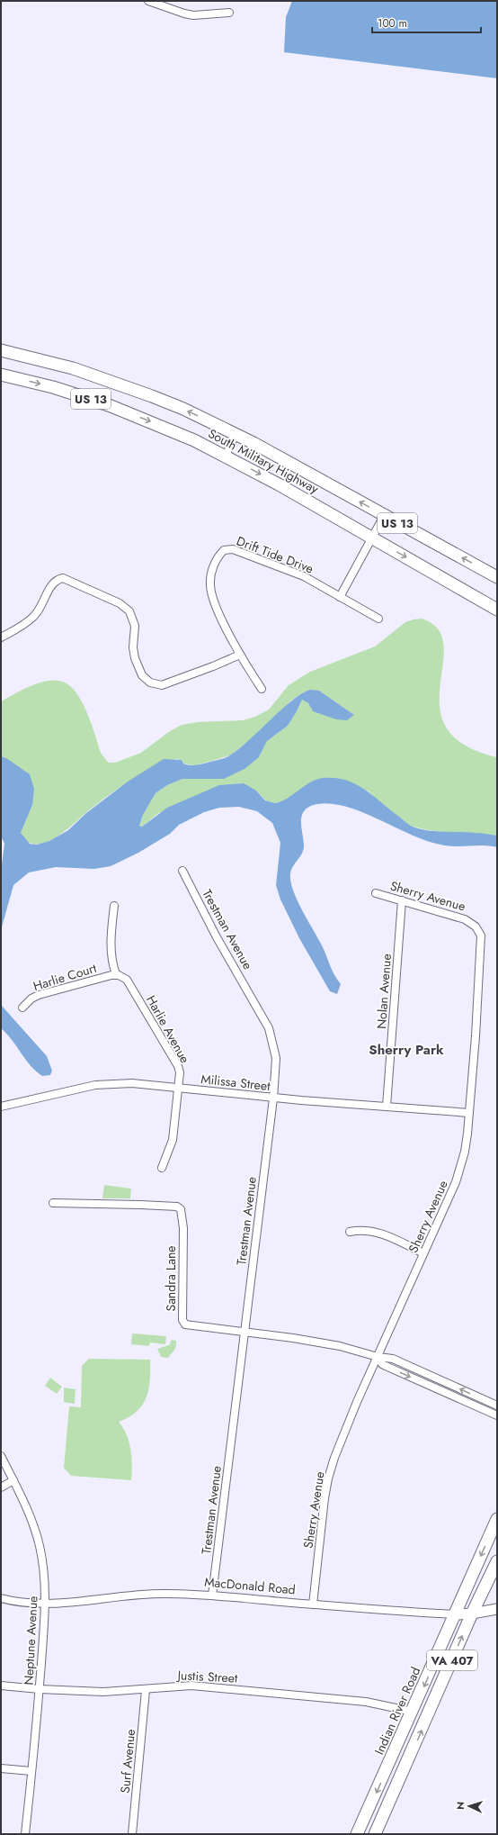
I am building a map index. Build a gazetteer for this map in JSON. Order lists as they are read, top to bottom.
{
  "streets": {
    "main road": [
      "US 13",
      "South Military Highway",
      "VA 407",
      "Indian River Road"
    ],
    "street": [
      "Drift Tide Drive",
      "Sherry Avenue",
      "Trestman Avenue",
      "Harlie Court",
      "Nolan Avenue",
      "Harlie Avenue",
      "Milissa Street",
      "Sandra Lane",
      "MacDonald Road",
      "Neptune Avenue",
      "Justis Street",
      "Surf Avenue"
    ]
  },
  "crossings": [
    ["Sherry Avenue", "Nolan Avenue"],
    ["Sherry Avenue", "Milissa Street"],
    ["Sherry Avenue", "Sandra Lane"],
    ["Sherry Avenue", "MacDonald Road"],
    ["Trestman Avenue", "Milissa Street"],
    ["Trestman Avenue", "Sandra Lane"],
    ["Trestman Avenue", "MacDonald Road"],
    ["Harlie Court", "Harlie Avenue"],
    ["Nolan Avenue", "Milissa Street"],
    ["Harlie Avenue", "Milissa Street"],
    ["MacDonald Road", "Neptune Avenue"],
    ["MacDonald Road", "VA 407"],
    ["MacDonald Road", "Indian River Road"],
    ["Neptune Avenue", "Justis Street"],
    ["Justis Street", "Indian River Road"],
    ["Justis Street", "Surf Avenue"]
  ],
  "districts": ["Sherry Park"],
  "scale_bar": "100 m",
  "north": "left"
}
